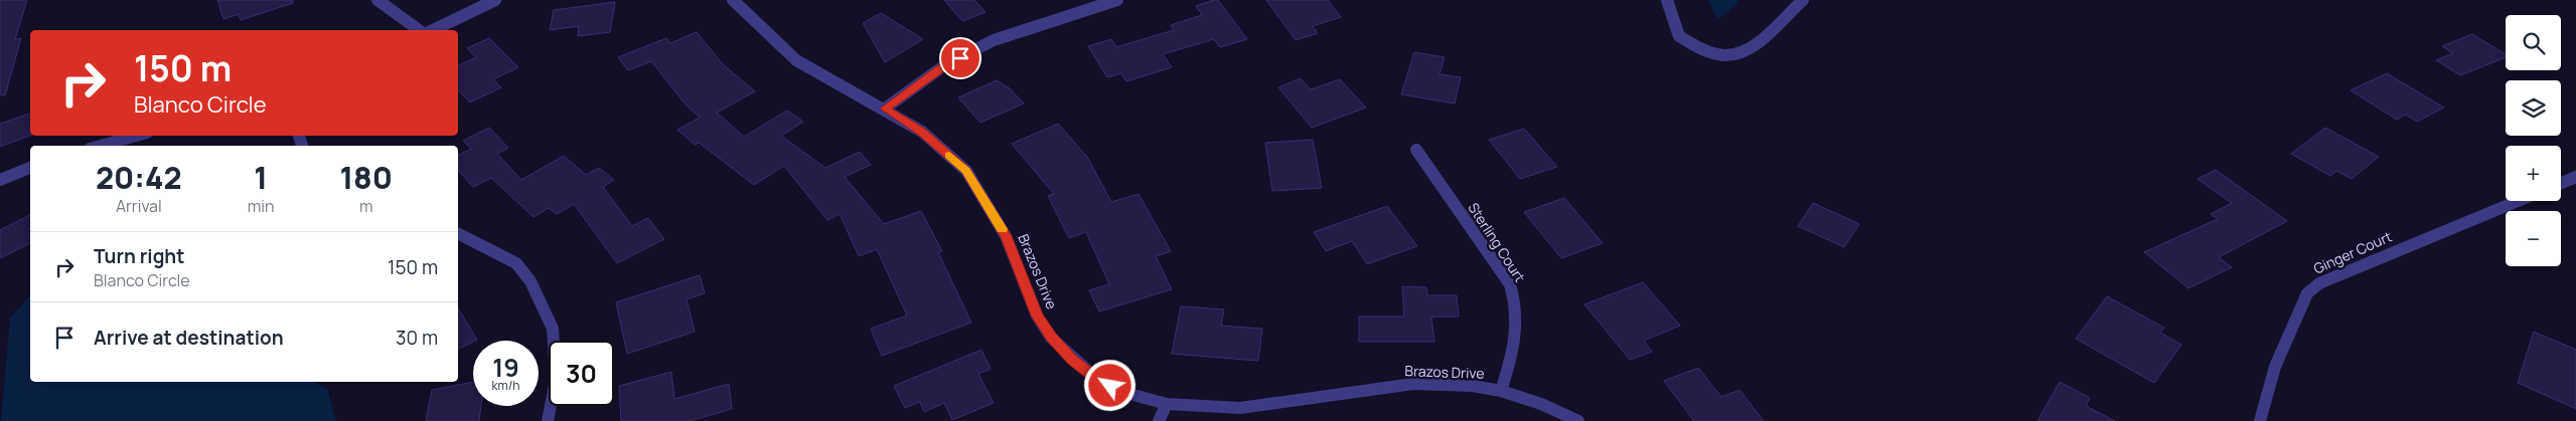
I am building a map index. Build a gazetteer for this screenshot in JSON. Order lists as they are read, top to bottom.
{
  "streets": {
    "street": ["Sterling Court", "Ginger Court", "Brazos Drive"]
  },
  "crossings": [
    ["Sterling Court", "Brazos Drive"]
  ],
  "page": {
    "map_buttons": ["+", "−"],
    "turn": ["150 m", "Blanco Circle"],
    "eta": [
      "20:42",
      "Arrival",
      "1",
      "min",
      "180",
      "m"
    ],
    "list": [
      {
        "name": "Turn right",
        "note": "Blanco Circle",
        "value": "150 m"
      },
      {
        "name": "Arrive at destination",
        "value": "30 m"
      }
    ],
    "speed": "19 km/h",
    "limit": "30"
  }
}
